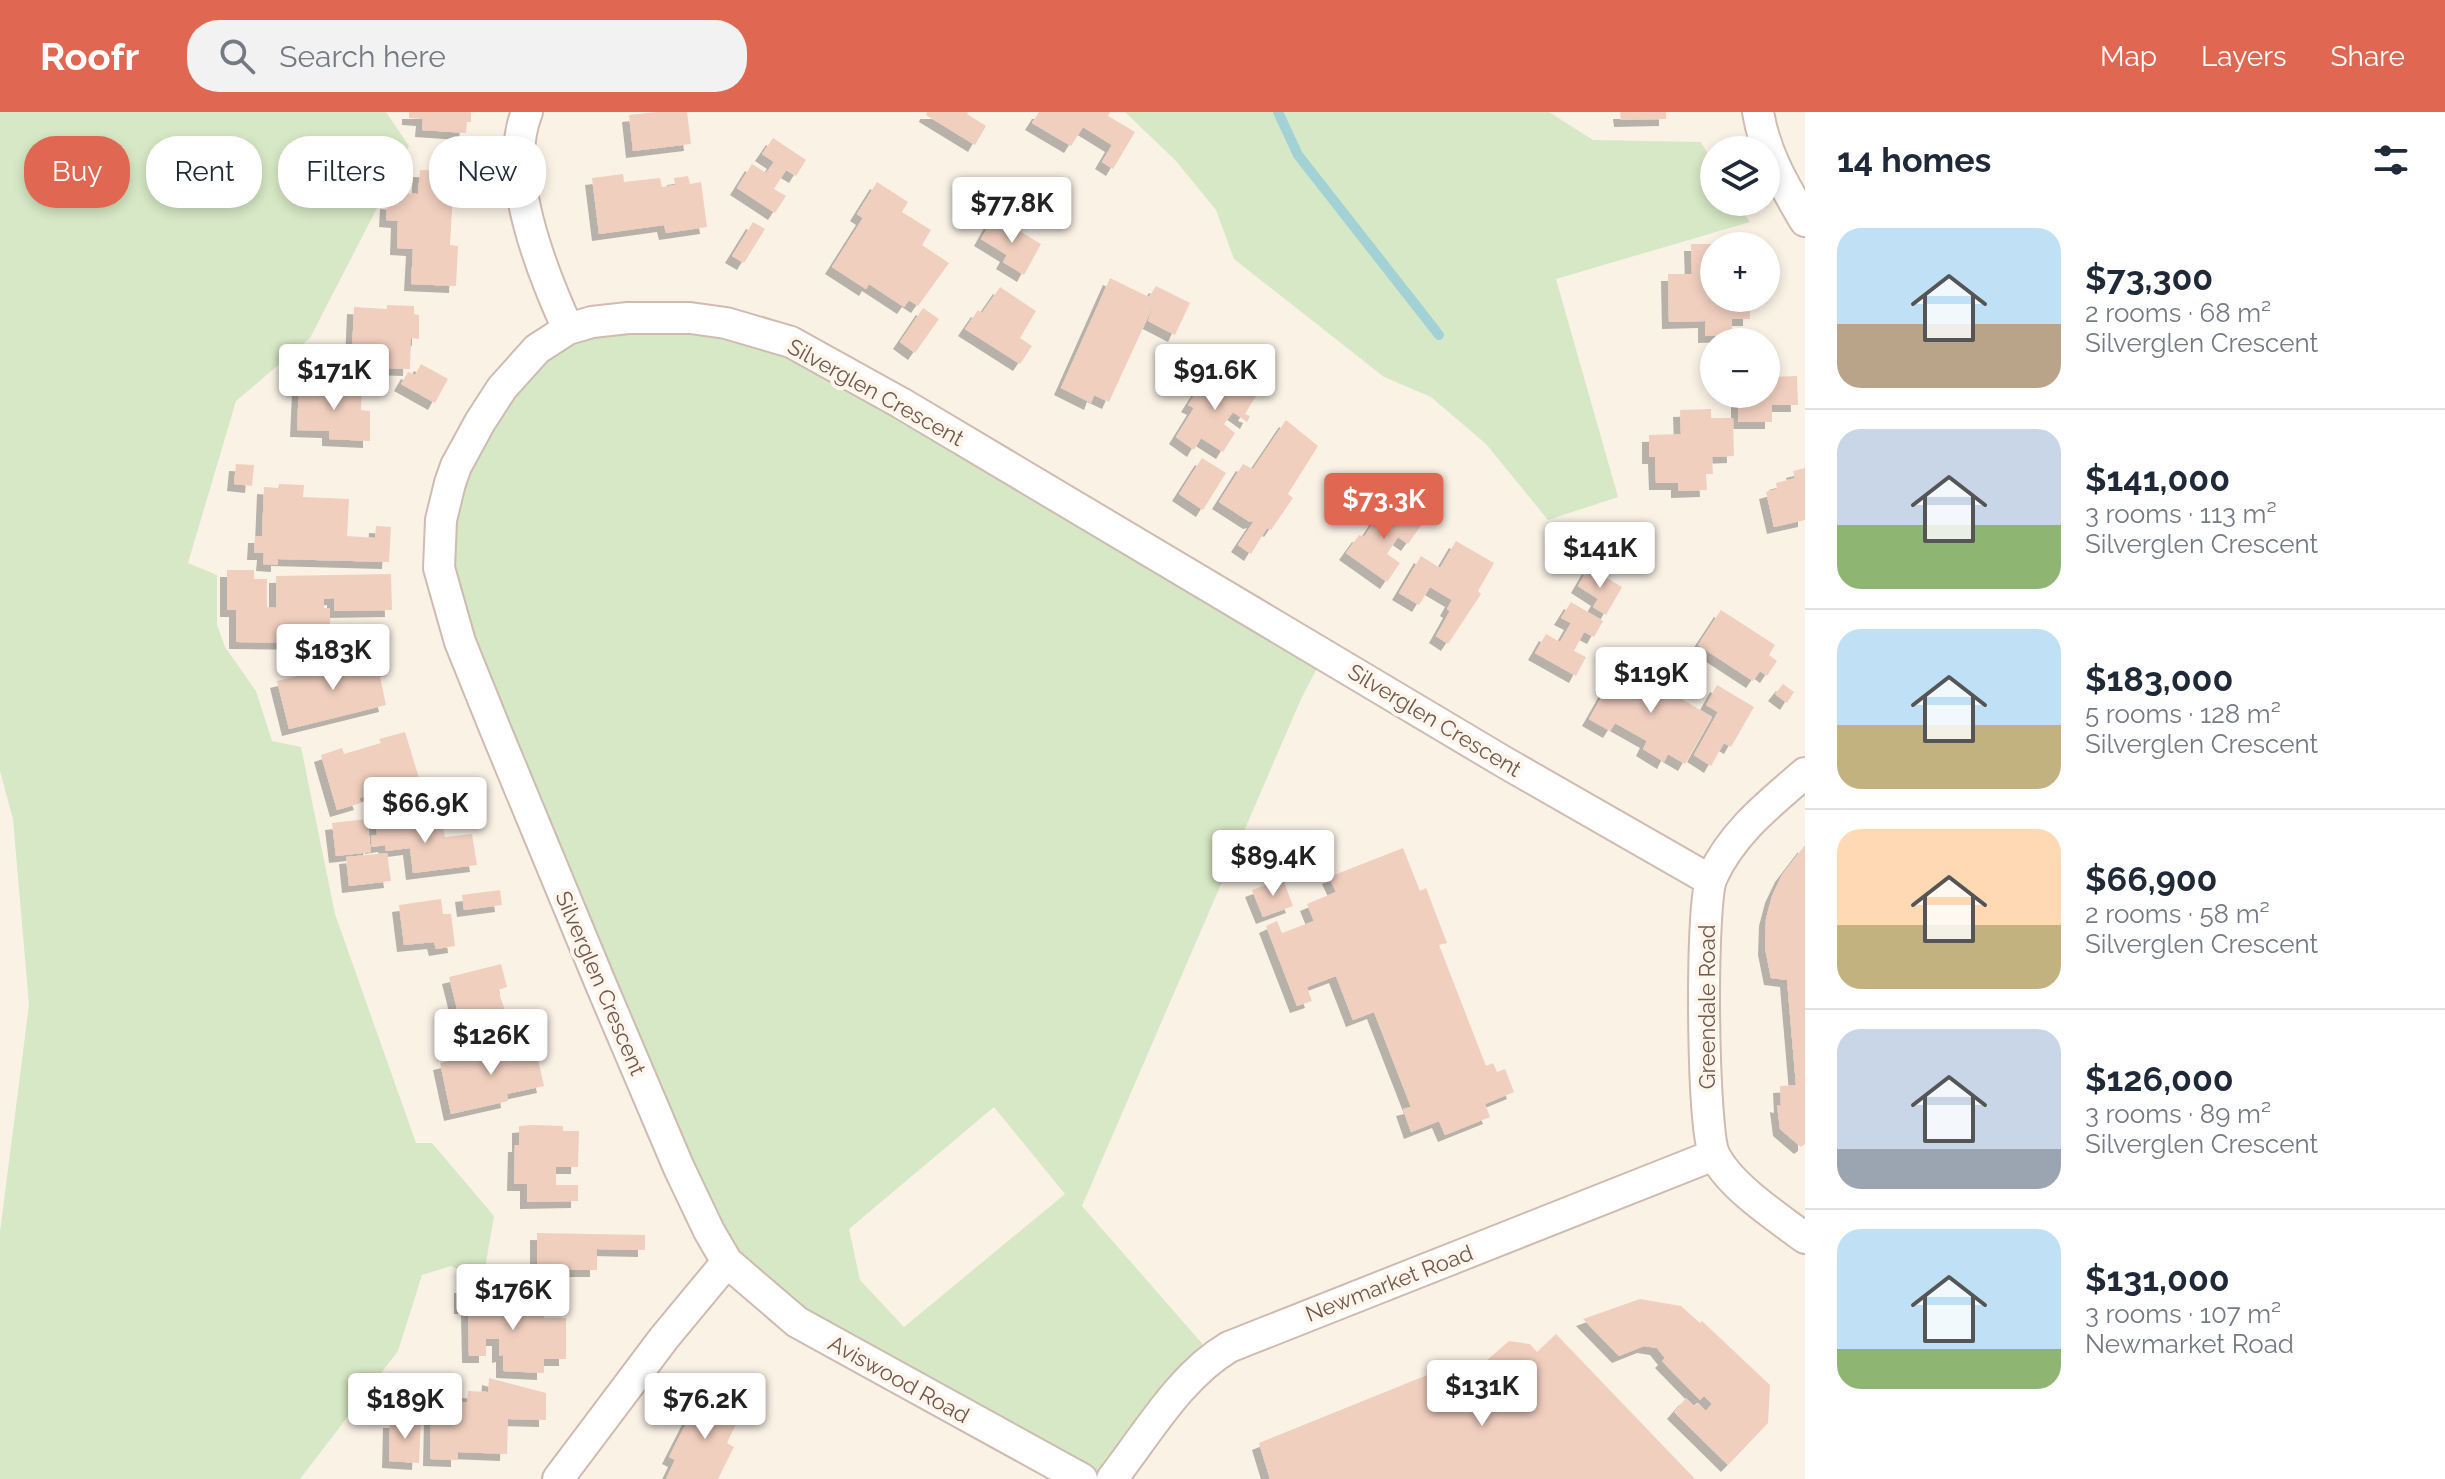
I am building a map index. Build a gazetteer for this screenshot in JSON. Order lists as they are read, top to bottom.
{
  "streets": {
    "street": [
      "Silverglen Crescent",
      "Greendale Road",
      "Newmarket Road",
      "Aviswood Road"
    ]
  },
  "crossings": [
    ["Silverglen Crescent", "Greendale Road"],
    ["Silverglen Crescent", "Aviswood Road"],
    ["Greendale Road", "Newmarket Road"]
  ],
  "page": {
    "header": "Roofr",
    "search": "Search here",
    "nav": ["Map", "Layers", "Share"],
    "heading": "14 homes",
    "map_buttons": ["+", "−"],
    "chip": [
      "Buy",
      "Rent",
      "Filters",
      "New"
    ],
    "price": [
      "$77.8K",
      "$171K",
      "$91.6K",
      "$73.3K",
      "$141K",
      "$183K",
      "$119K",
      "$66.9K",
      "$89.4K",
      "$126K",
      "$176K",
      "$131K",
      "$189K",
      "$76.2K"
    ],
    "list": [
      {
        "name": "$73,300",
        "note": "2 rooms · 68 m² · Silverglen Crescent"
      },
      {
        "name": "$141,000",
        "note": "3 rooms · 113 m² · Silverglen Crescent"
      },
      {
        "name": "$183,000",
        "note": "5 rooms · 128 m² · Silverglen Crescent"
      },
      {
        "name": "$66,900",
        "note": "2 rooms · 58 m² · Silverglen Crescent"
      },
      {
        "name": "$126,000",
        "note": "3 rooms · 89 m² · Silverglen Crescent"
      },
      {
        "name": "$131,000",
        "note": "3 rooms · 107 m² · Newmarket Road"
      }
    ]
  }
}
